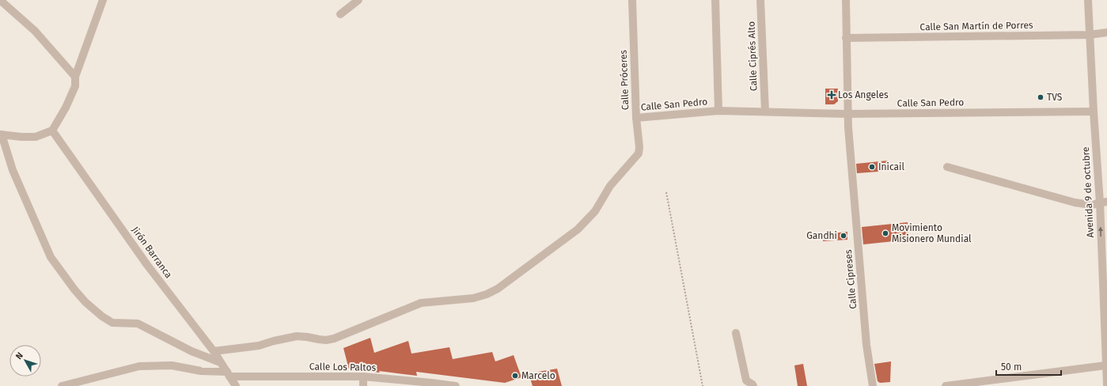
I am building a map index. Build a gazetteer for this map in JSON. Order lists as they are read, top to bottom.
{
  "streets": {
    "street": [
      "Calle San Martín de Porres",
      "Calle Ciprés Alto",
      "Calle Próceres",
      "Calle San Pedro",
      "Avenida 9 de octubre",
      "Jirón Barranca",
      "Calle Cipreses",
      "Calle Los Paltos"
    ]
  },
  "crossings": [
    ["Calle San Martín de Porres", "Avenida 9 de octubre"],
    ["Calle San Martín de Porres", "Calle Cipreses"],
    ["Calle Ciprés Alto", "Calle San Pedro"],
    ["Calle Próceres", "Calle San Pedro"],
    ["Calle Próceres", "Jirón Barranca"],
    ["Calle San Pedro", "Avenida 9 de octubre"],
    ["Calle San Pedro", "Calle Cipreses"],
    ["Jirón Barranca", "Calle Los Paltos"]
  ],
  "one_way": ["Avenida 9 de octubre"],
  "places": {
    "health": ["Los Angeles"],
    "other": [
      "TVS",
      "Inicail",
      "Movimiento Misionero Mundial",
      "Gandhi",
      "Marcelo"
    ]
  },
  "scale_bar": "50 m",
  "north": "top left"
}
